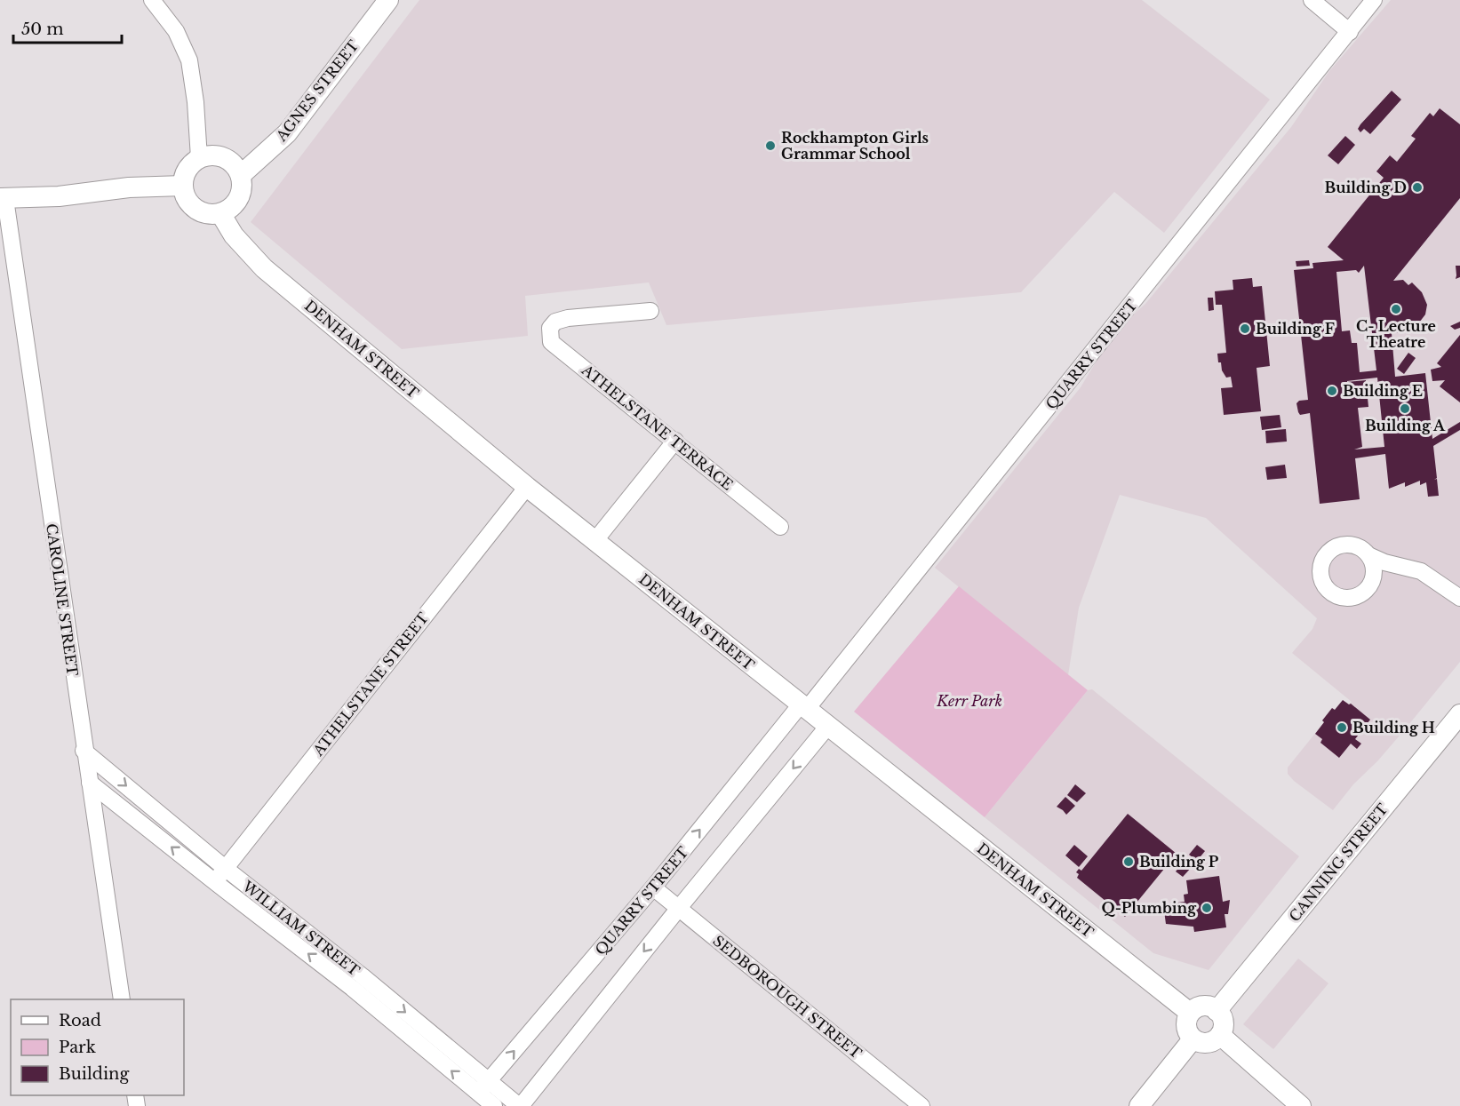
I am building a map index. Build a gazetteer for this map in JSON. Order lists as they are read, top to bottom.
{
  "streets": {
    "street": [
      "AGNES STREET",
      "DENHAM STREET",
      "QUARRY STREET",
      "ATHELSTANE TERRACE",
      "CAROLINE STREET",
      "ATHELSTANE STREET",
      "CANNING STREET",
      "WILLIAM STREET",
      "SEDBOROUGH STREET"
    ]
  },
  "crossings": [
    ["AGNES STREET", "DENHAM STREET"],
    ["DENHAM STREET", "QUARRY STREET"],
    ["DENHAM STREET", "ATHELSTANE STREET"],
    ["DENHAM STREET", "CANNING STREET"],
    ["QUARRY STREET", "WILLIAM STREET"],
    ["QUARRY STREET", "SEDBOROUGH STREET"],
    ["CAROLINE STREET", "WILLIAM STREET"],
    ["ATHELSTANE STREET", "WILLIAM STREET"]
  ],
  "parks": ["Kerr Park"],
  "places": [
    "Rockhampton Girls Grammar School",
    "Building D",
    "C- Lecture Theatre",
    "Building F",
    "Building E",
    "Building A",
    "Building H",
    "Building P",
    "Q-Plumbing"
  ],
  "legend": ["Road", "Park", "Building"],
  "scale_bar": "50 m"
}
